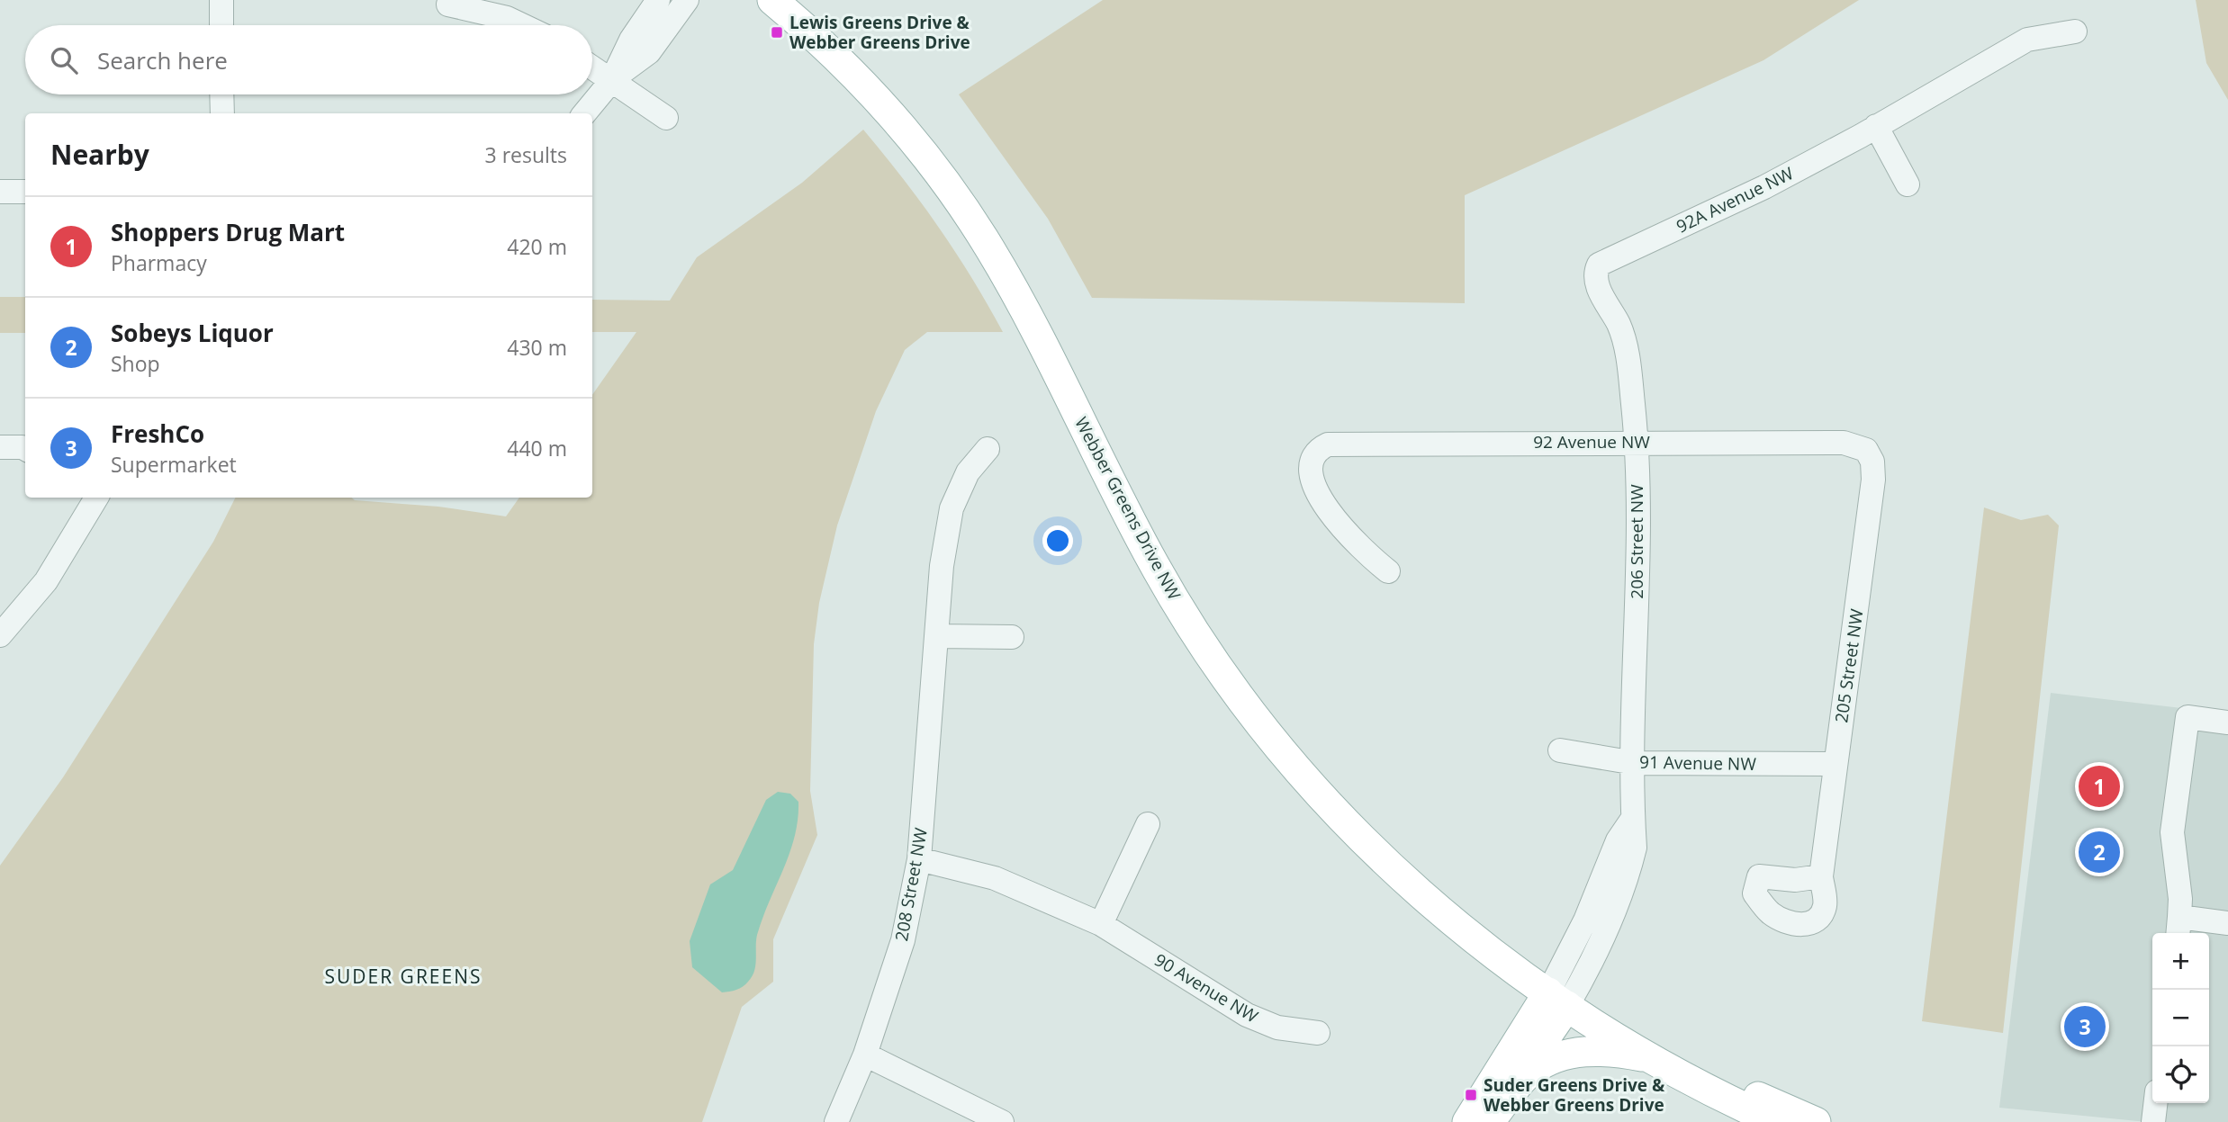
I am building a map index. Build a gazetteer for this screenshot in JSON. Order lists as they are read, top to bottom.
{
  "streets": {
    "main road": ["Webber Greens Drive NW"],
    "street": [
      "92A Avenue NW",
      "92 Avenue NW",
      "206 Street NW",
      "205 Street NW",
      "91 Avenue NW",
      "208 Street NW",
      "90 Avenue NW"
    ]
  },
  "crossings": [
    ["92A Avenue NW", "206 Street NW"],
    ["92 Avenue NW", "206 Street NW"],
    ["92 Avenue NW", "205 Street NW"],
    ["Webber Greens Drive NW", "206 Street NW"],
    ["206 Street NW", "91 Avenue NW"],
    ["205 Street NW", "91 Avenue NW"],
    ["208 Street NW", "90 Avenue NW"]
  ],
  "districts": ["SUDER GREENS"],
  "places": {
    "transit": ["Lewis Greens Drive & Webber Greens Drive", "Suder Greens Drive & Webber Greens Drive"]
  },
  "page": {
    "search": "Search here",
    "heading": ["Nearby", "3 results"],
    "list": [
      {
        "mark": "1",
        "name": "Shoppers Drug Mart",
        "note": "Pharmacy",
        "value": "420 m"
      },
      {
        "mark": "2",
        "name": "Sobeys Liquor",
        "note": "Shop",
        "value": "430 m"
      },
      {
        "mark": "3",
        "name": "FreshCo",
        "note": "Supermarket",
        "value": "440 m"
      }
    ],
    "pins": ["1", "2", "3"],
    "map_buttons": ["+", "−"]
  }
}
